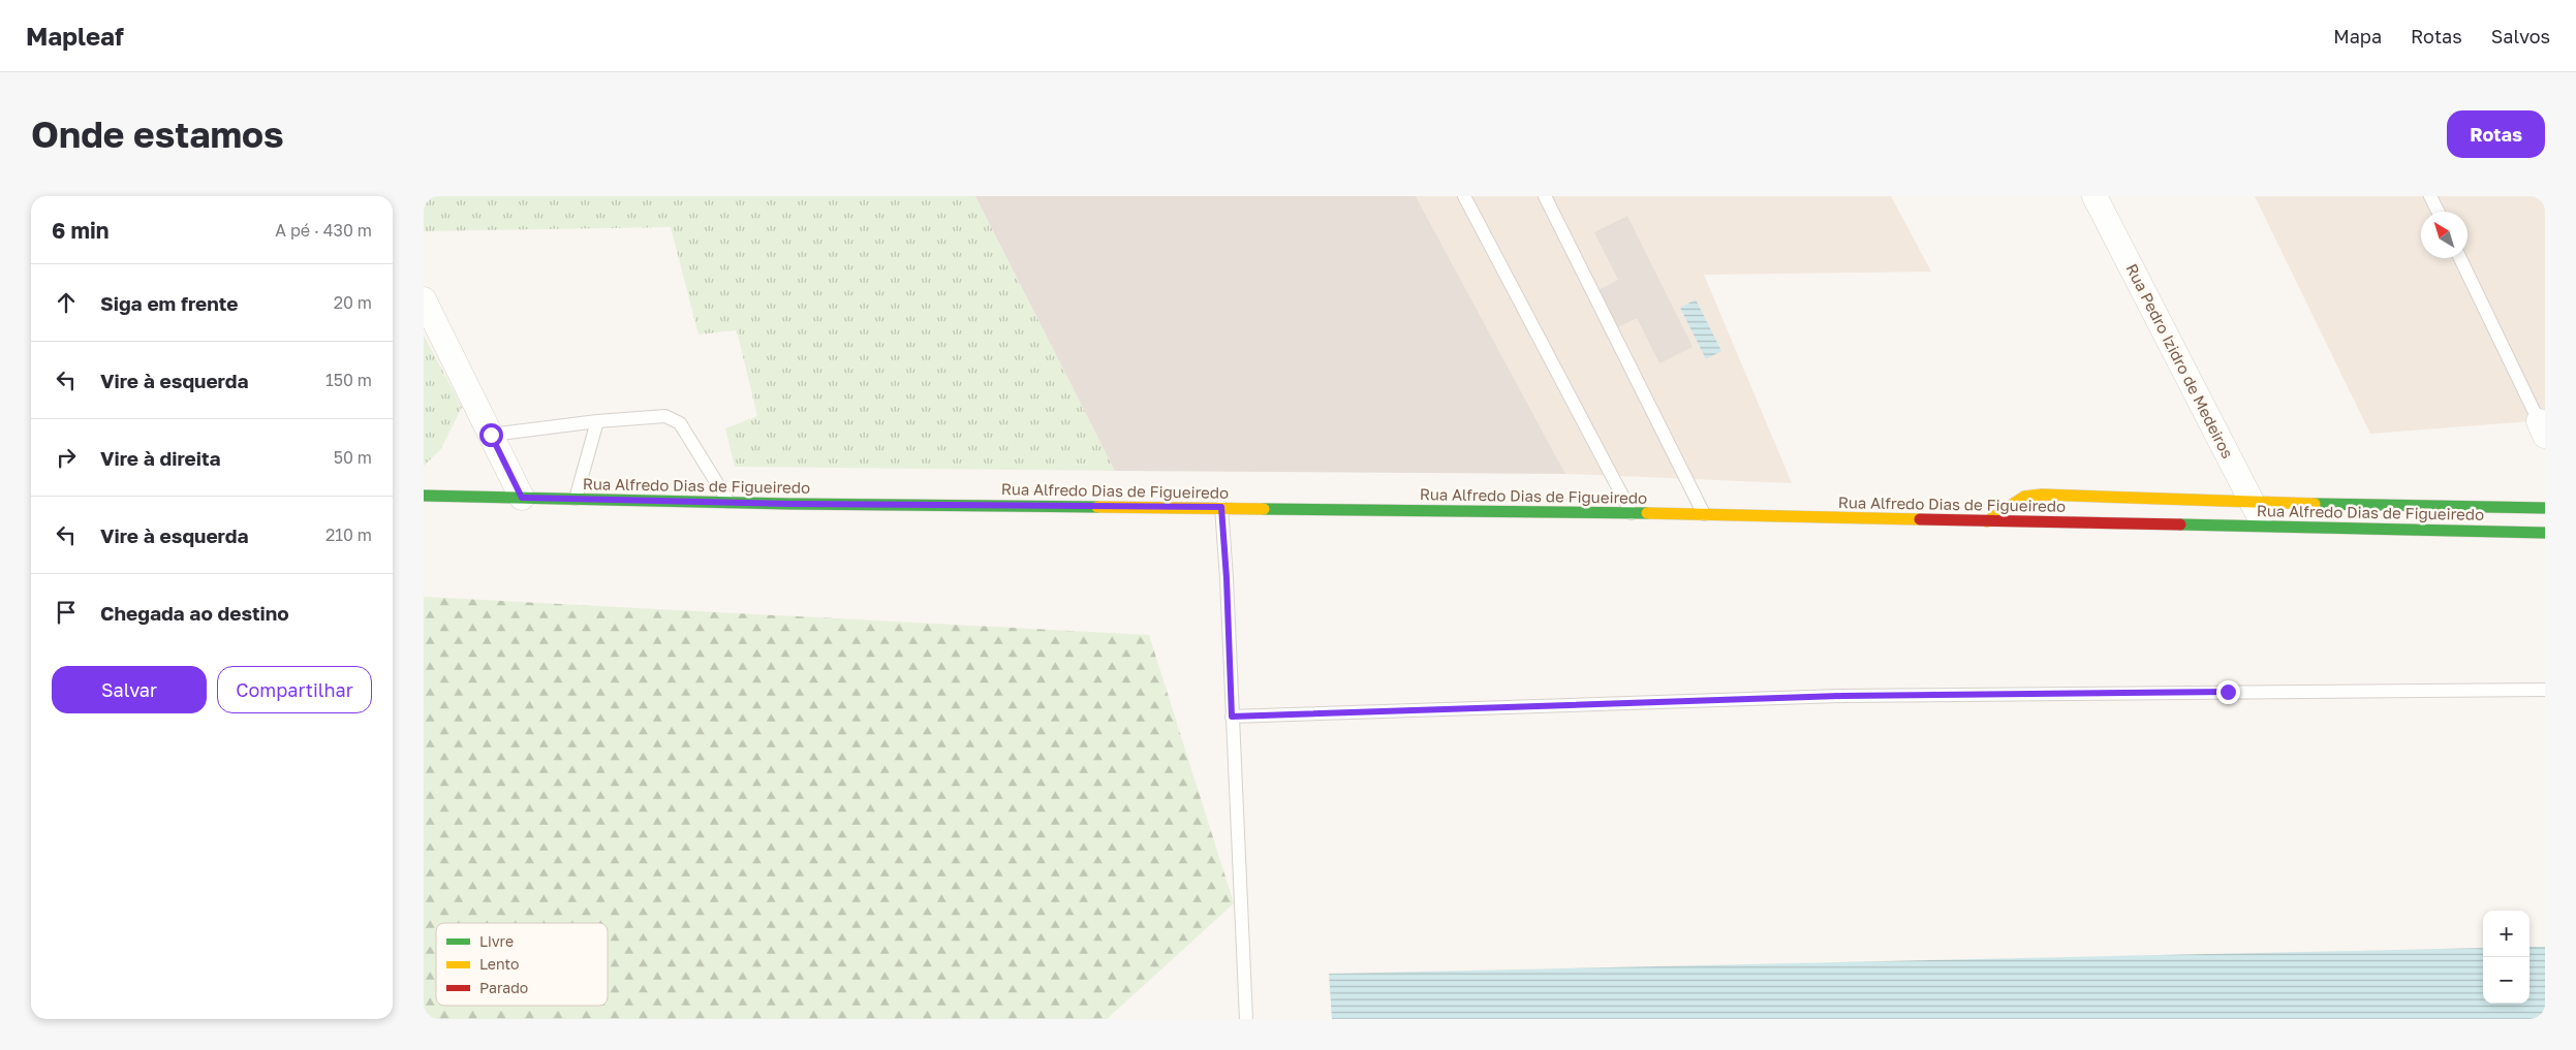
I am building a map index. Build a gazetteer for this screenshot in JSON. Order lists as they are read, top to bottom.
{
  "streets": {
    "main road": ["Rua Alfredo Dias de Figueiredo"],
    "street": ["Rua Pedro Izidro de Medeiros"]
  },
  "crossings": [
    ["Rua Pedro Izidro de Medeiros", "Rua Alfredo Dias de Figueiredo"]
  ],
  "legend": ["Livre", "Lento", "Parado"],
  "north": "top left",
  "page": {
    "header": "Mapleaf",
    "nav": ["Mapa", "Rotas", "Salvos"],
    "buttons": [
      "Rotas",
      ["Salvar", "Compartilhar"]
    ],
    "title": "Onde estamos",
    "heading": ["6 min", "A pé · 430 m"],
    "list": [
      ["Siga em frente", "20 m"],
      ["Vire à esquerda", "150 m"],
      ["Vire à direita", "50 m"],
      ["Vire à esquerda", "210 m"],
      "Chegada ao destino"
    ],
    "map_buttons": ["+", "−"]
  }
}
